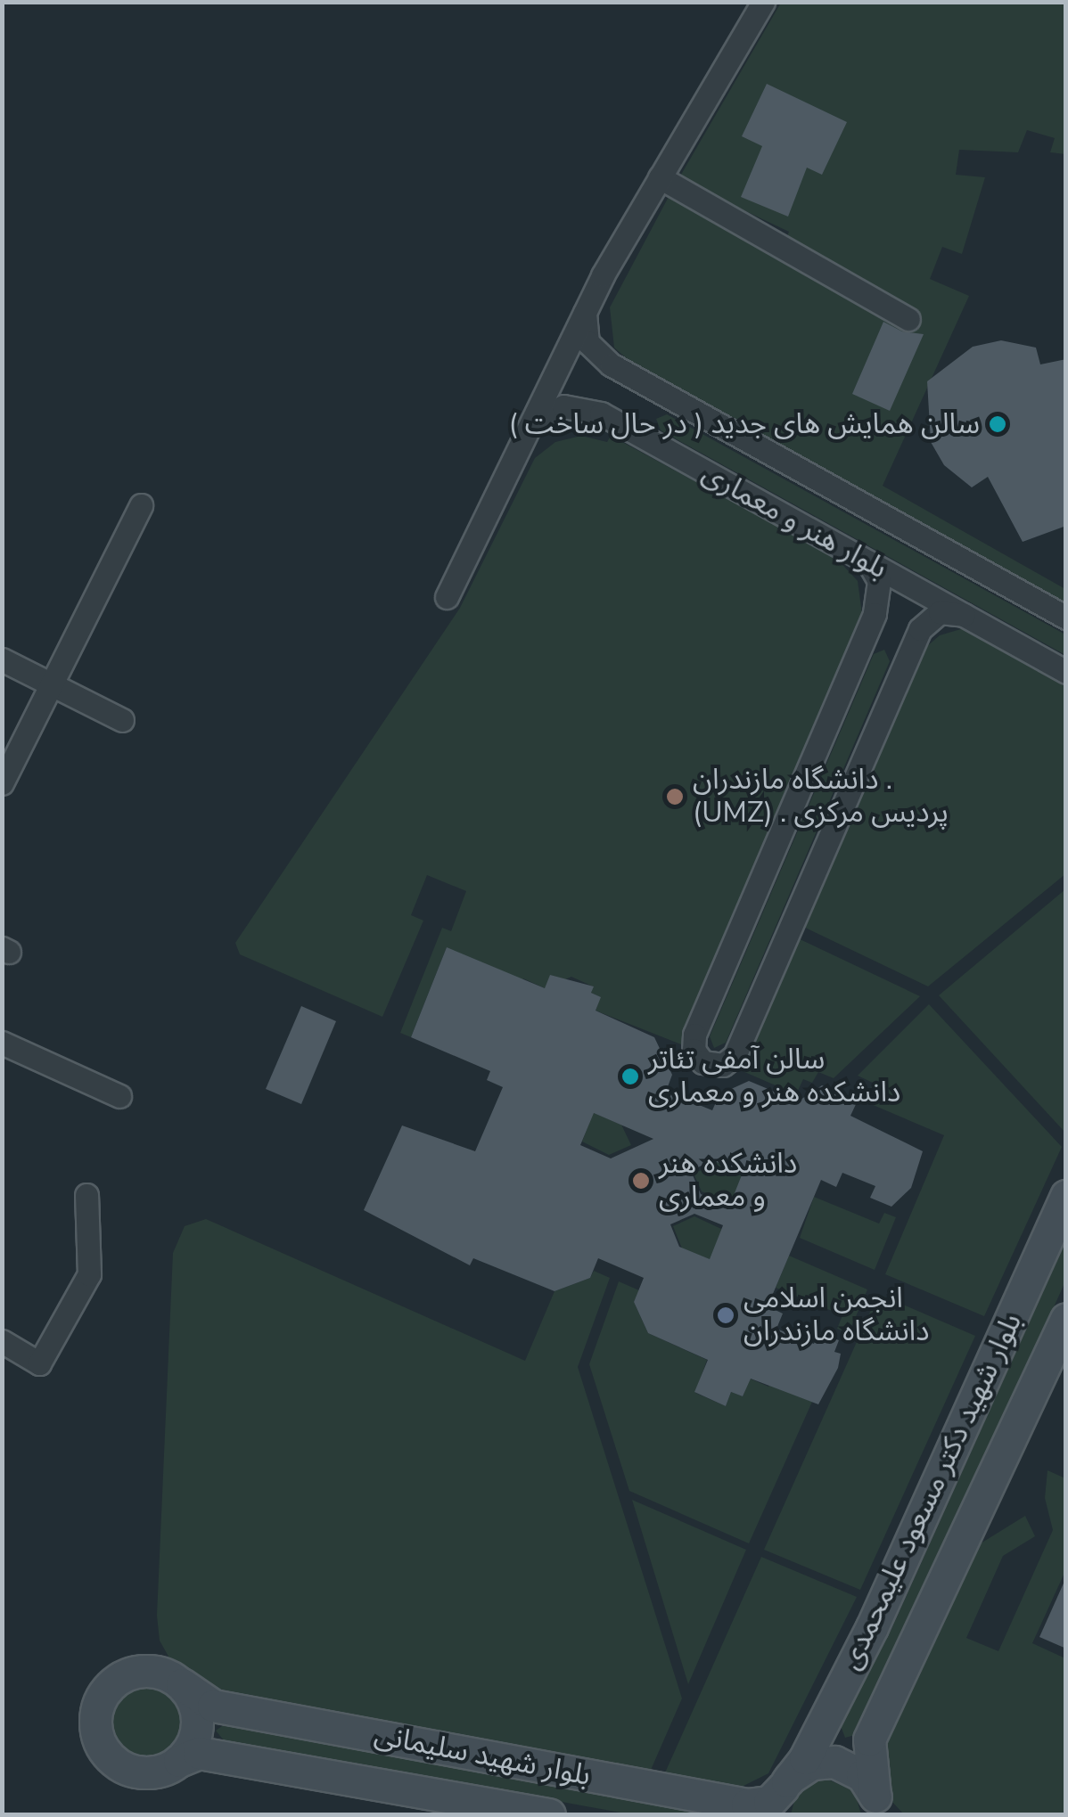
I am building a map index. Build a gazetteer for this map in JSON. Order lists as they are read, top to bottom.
{
  "streets": {
    "main road": ["بلوار شهید دکتر مسعود علیمحمدی", "بلوار شهید سلیمانی"],
    "street": ["بلوار هنر و معماری"]
  },
  "crossings": [
    ["بلوار شهید دکتر مسعود علیمحمدی", "بلوار شهید سلیمانی"]
  ],
  "places": [
    "سالن همایش های جدید ( در حال ساخت )",
    "دانشگاه مازندران . (UMZ) . پردیس مرکزی",
    "سالن آمفی تئاتر دانشکده هنر و معماری",
    "دانشکده هنر و معماری",
    "انجمن اسلامی دانشگاه مازندران"
  ]
}
